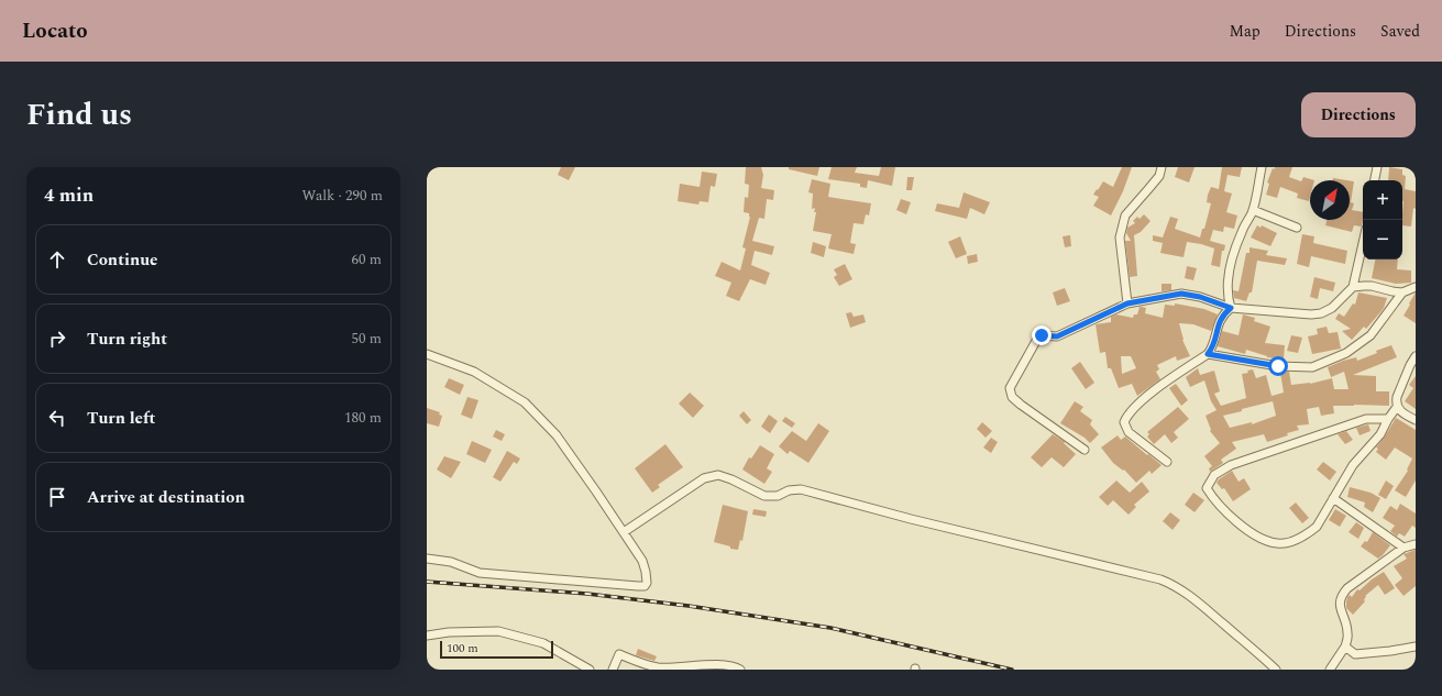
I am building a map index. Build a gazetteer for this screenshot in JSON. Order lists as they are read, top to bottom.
{
  "scale_bar": "100 m",
  "north": "top right",
  "page": {
    "header": "Locato",
    "nav": ["Map", "Directions", "Saved"],
    "title": "Find us",
    "buttons": "Directions",
    "heading": ["4 min", "Walk · 290 m"],
    "map_buttons": ["+", "−"],
    "list": [
      ["Continue", "60 m"],
      ["Turn right", "50 m"],
      ["Turn left", "180 m"],
      "Arrive at destination"
    ],
    "scale": "100 m"
  }
}
